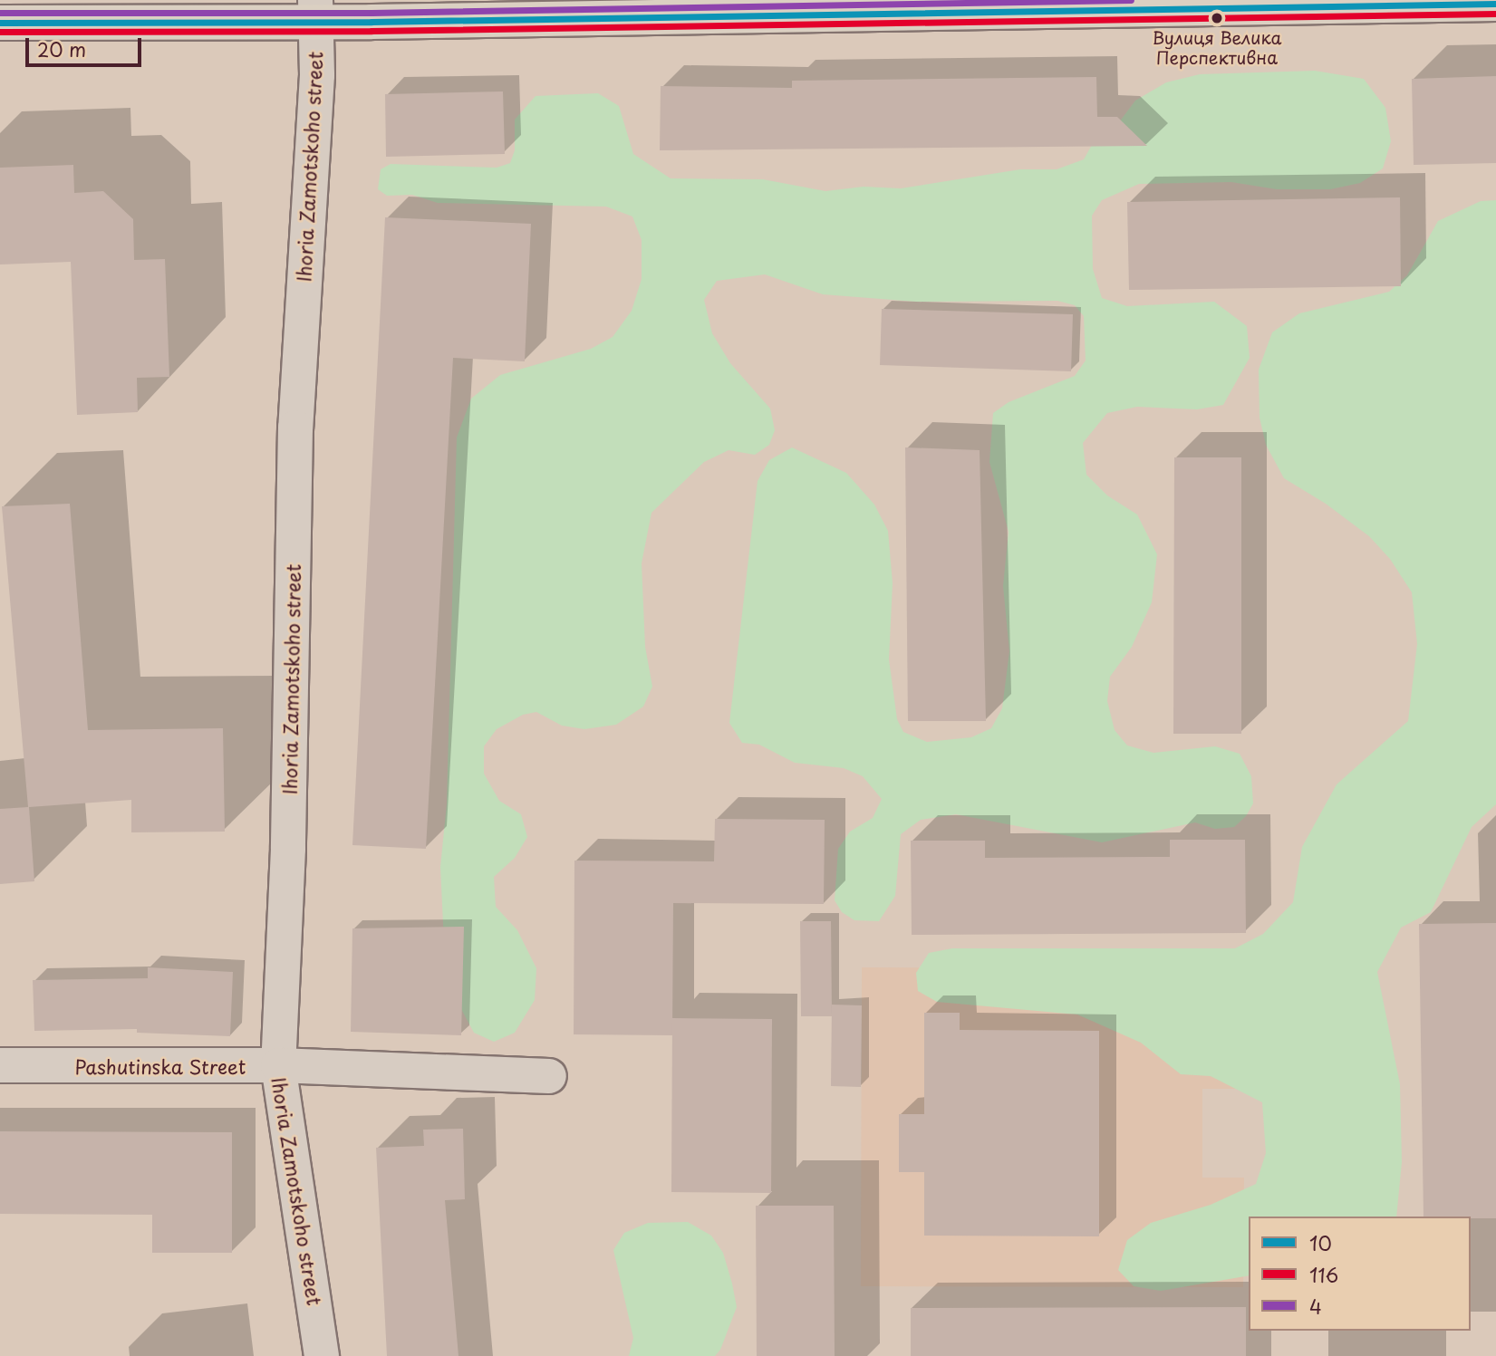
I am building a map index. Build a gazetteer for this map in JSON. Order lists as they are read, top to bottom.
{
  "streets": {
    "street": ["Ihoria Zamotskoho street", "Pashutinska Street"]
  },
  "crossings": [
    ["Ihoria Zamotskoho street", "Pashutinska Street"]
  ],
  "places": ["Вулиця Велика Перспективна"],
  "lines": ["transit line 4", "transit line 10", "transit line 116"],
  "legend": ["10", "116", "4"],
  "scale_bar": "20 m"
}
